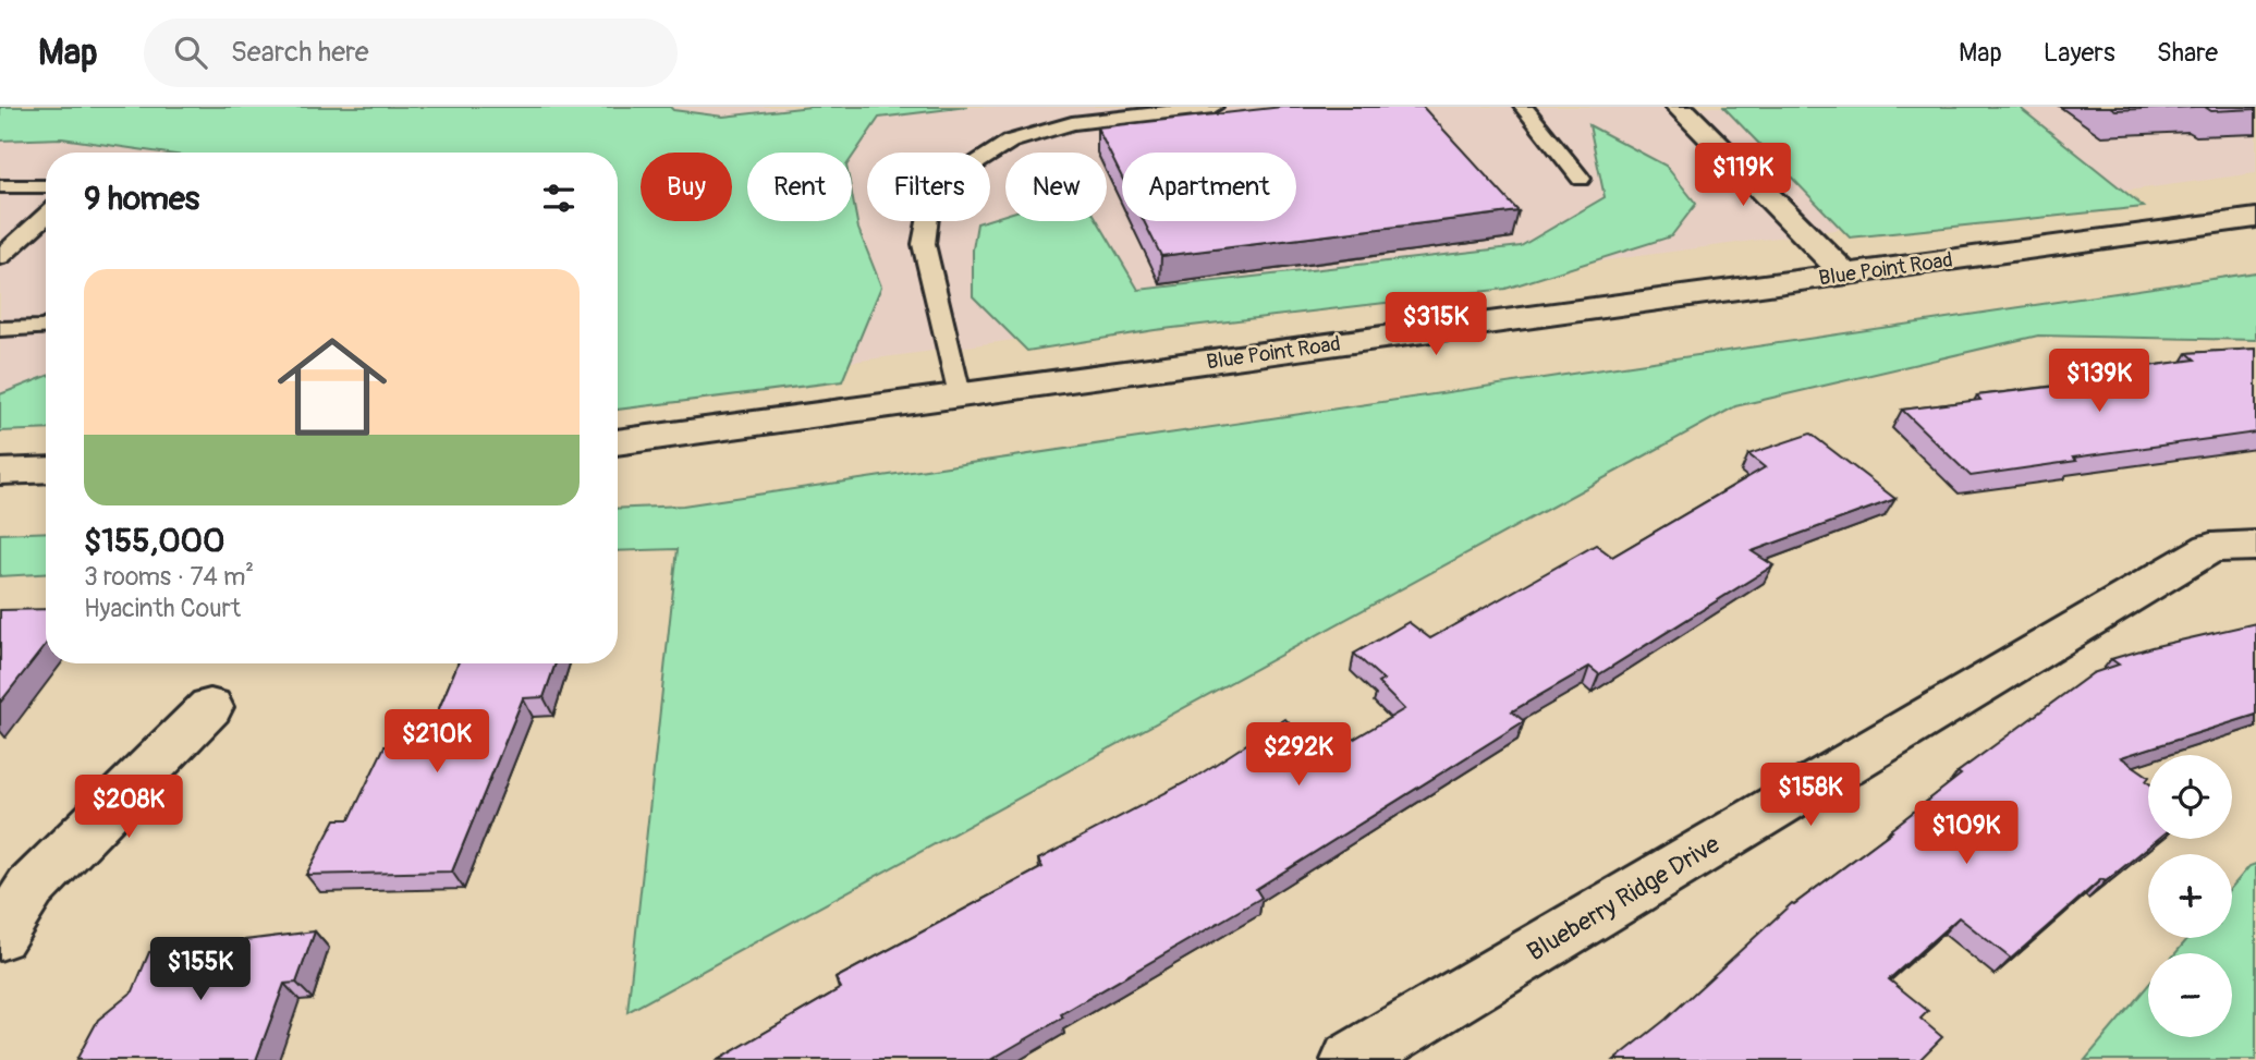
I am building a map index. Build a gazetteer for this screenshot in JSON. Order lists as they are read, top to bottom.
{
  "streets": {
    "street": ["Blue Point Road", "Blueberry Ridge Drive"]
  },
  "page": {
    "header": "Map",
    "search": "Search here",
    "nav": ["Map", "Layers", "Share"],
    "price": [
      "$119K",
      "$315K",
      "$139K",
      "$210K",
      "$292K",
      "$158K",
      "$208K",
      "$109K",
      "$155K"
    ],
    "chip": [
      "Buy",
      "Rent",
      "Filters",
      "New",
      "Apartment"
    ],
    "heading": "9 homes",
    "list": [
      {
        "name": "$155,000",
        "note": "3 rooms · 74 m² · Hyacinth Court"
      }
    ],
    "map_buttons": ["+", "−"]
  }
}
